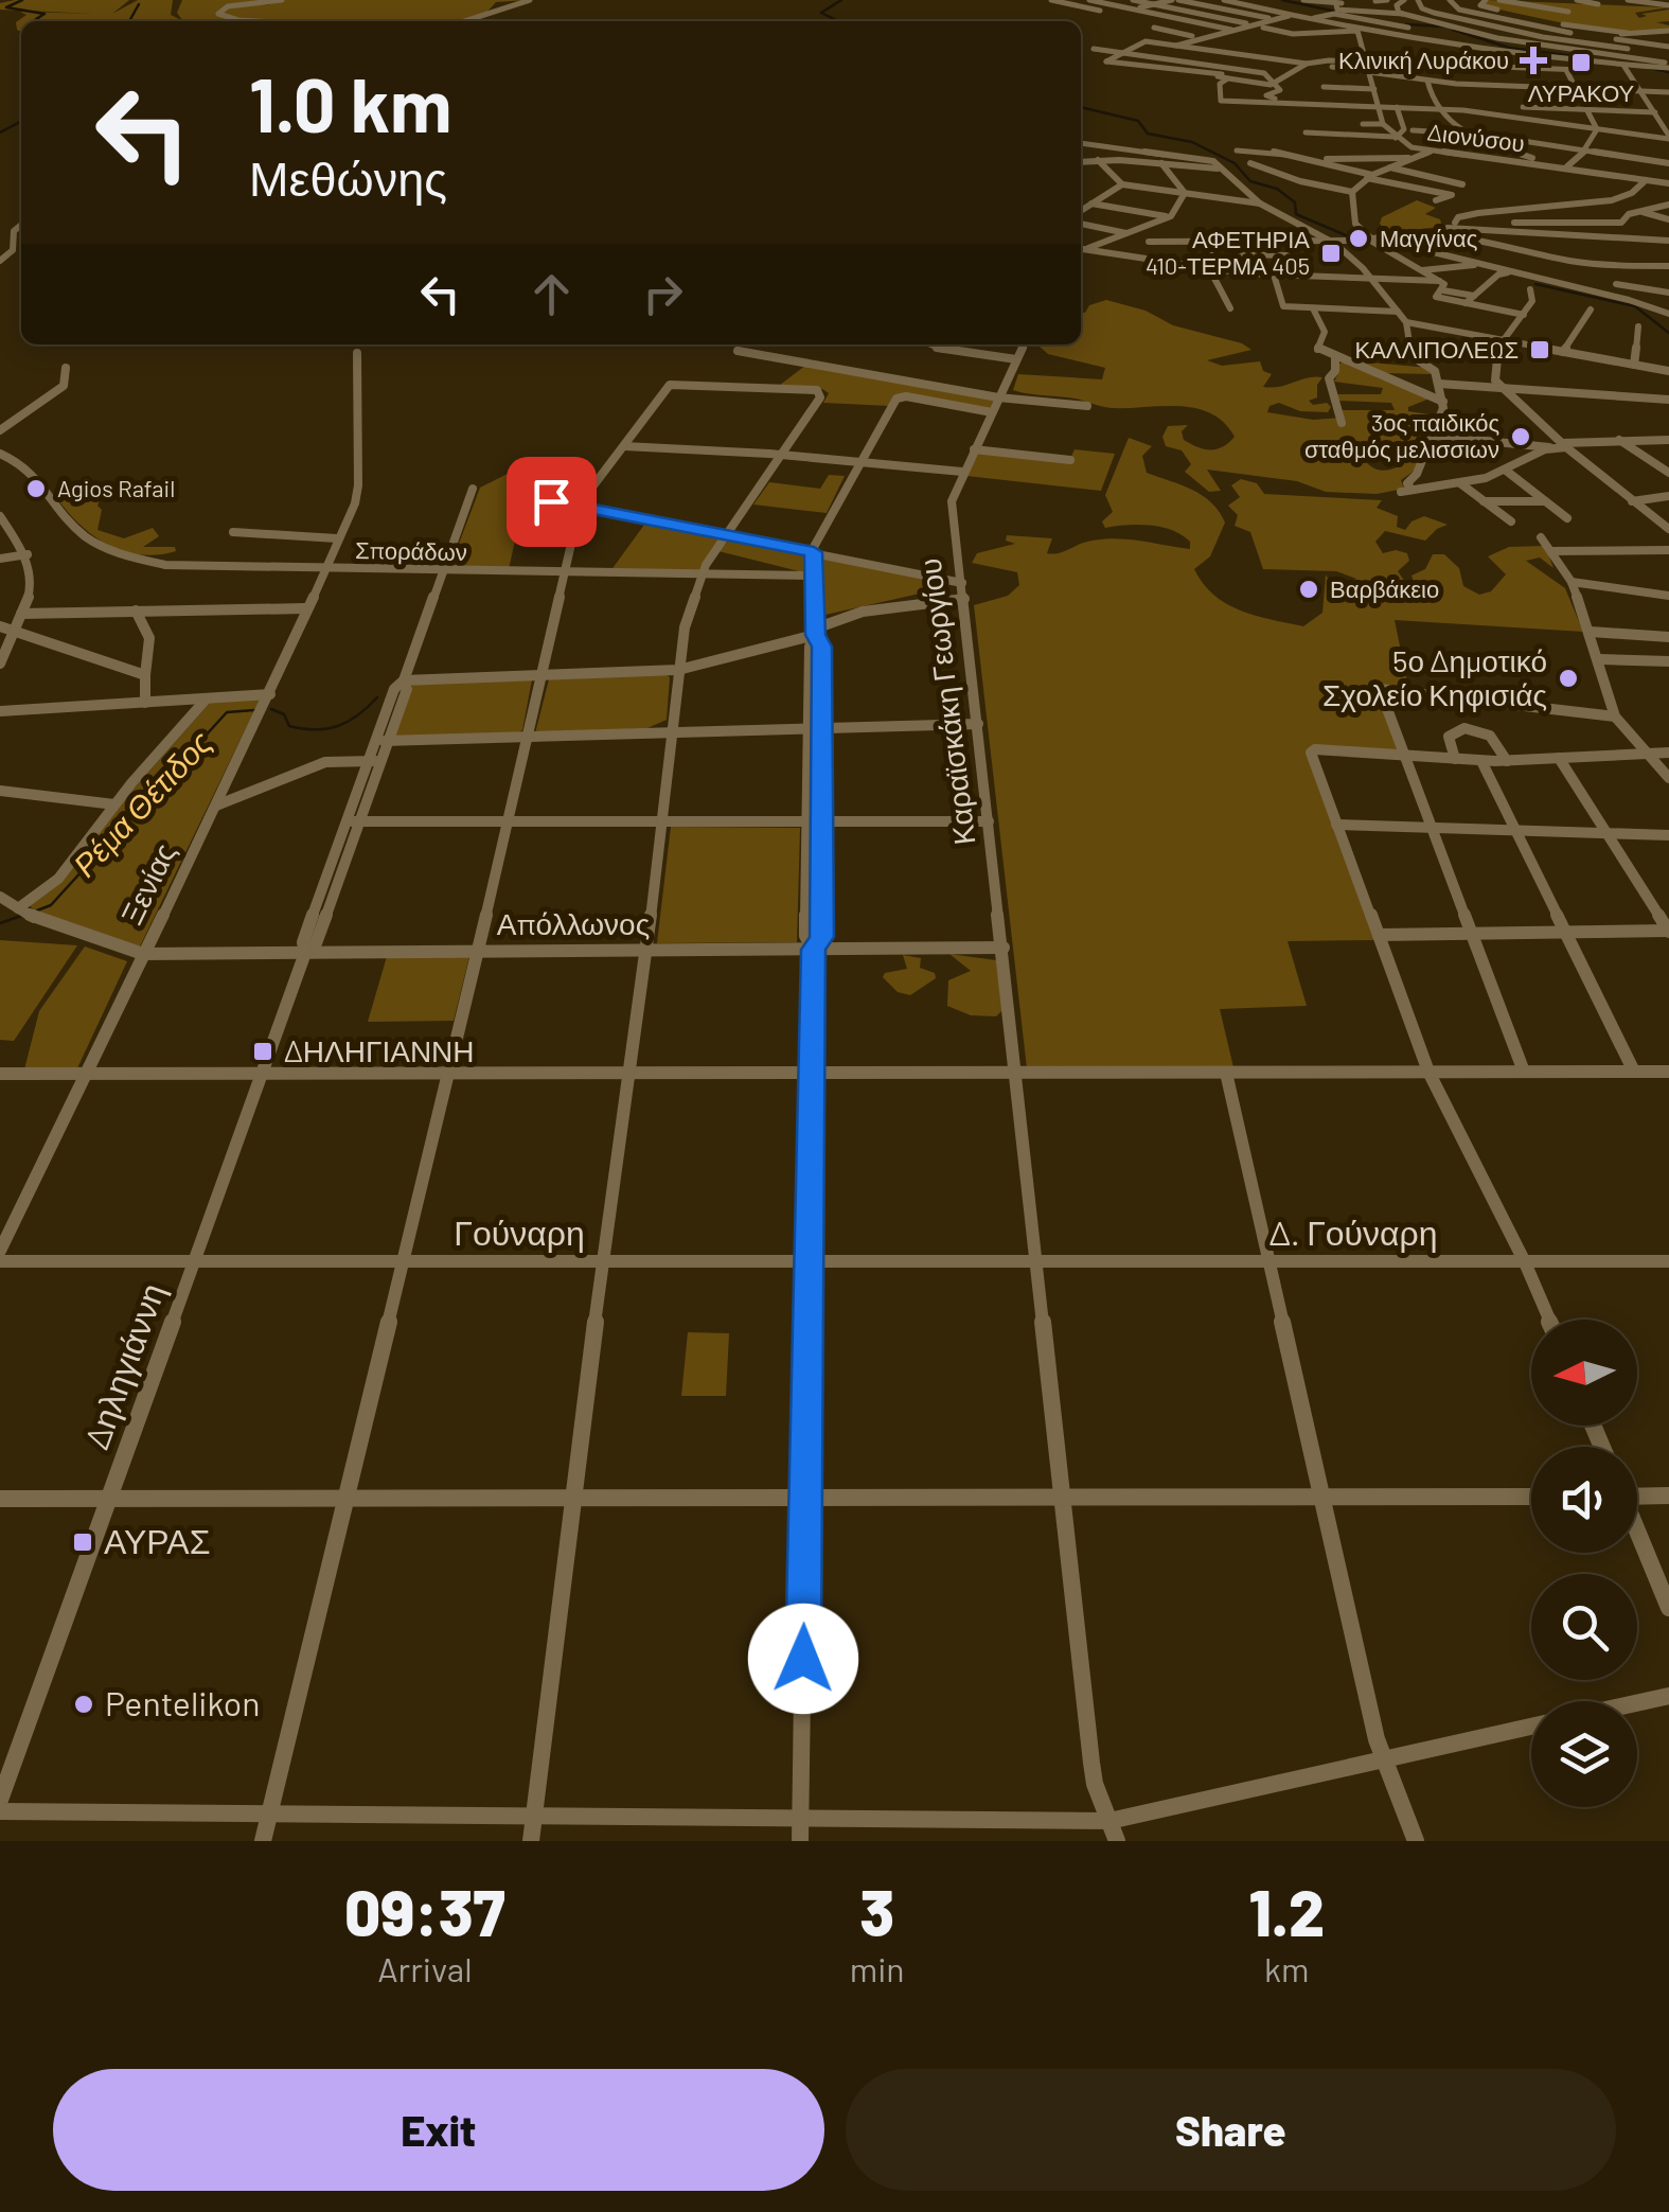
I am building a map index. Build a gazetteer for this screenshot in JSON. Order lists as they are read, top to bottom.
{
  "streets": {
    "street": [
      "Διονύσου",
      "Σποράδων",
      "Καραϊσκάκη Γεωργίου",
      "Ξενίας",
      "Απόλλωνος",
      "Γούναρη",
      "Δ. Γούναρη",
      "Δηληγιάννη"
    ]
  },
  "crossings": [
    ["Σποράδων", "Ξενίας"],
    ["Σποράδων", "Δηληγιάννη"],
    ["Καραϊσκάκη Γεωργίου", "Απόλλωνος"],
    ["Καραϊσκάκη Γεωργίου", "Γούναρη"],
    ["Καραϊσκάκη Γεωργίου", "Δ. Γούναρη"],
    ["Ξενίας", "Απόλλωνος"],
    ["Απόλλωνος", "Δηληγιάννη"],
    ["Γούναρη", "Δ. Γούναρη"],
    ["Γούναρη", "Δηληγιάννη"]
  ],
  "water": ["Ρέμα Θέτιδος"],
  "places": {
    "health": ["Κλινική Λυράκου"],
    "transit": [
      "ΛΥΡΑΚΟΥ",
      "ΑΦΕΤΗΡΙΑ 410-ΤΕΡΜΑ 405",
      "ΚΑΛΛΙΠΟΛΕΩΣ",
      "ΔΗΛΗΓΙΑΝΝΗ",
      "ΑΥΡΑΣ"
    ],
    "other": [
      "Μαγγίνας",
      "3ος παιδικός σταθμός μελισσιων",
      "Agios Rafail",
      "Βαρβάκειο",
      "5ο Δημοτικό Σχολείο Κηφισιάς",
      "Pentelikon"
    ]
  },
  "north": "left",
  "page": {
    "turn": ["1.0 km", "Μεθώνης"],
    "eta": [
      "09:37",
      "Arrival",
      "3",
      "min",
      "1.2",
      "km"
    ],
    "buttons": ["Exit", "Share"]
  }
}
